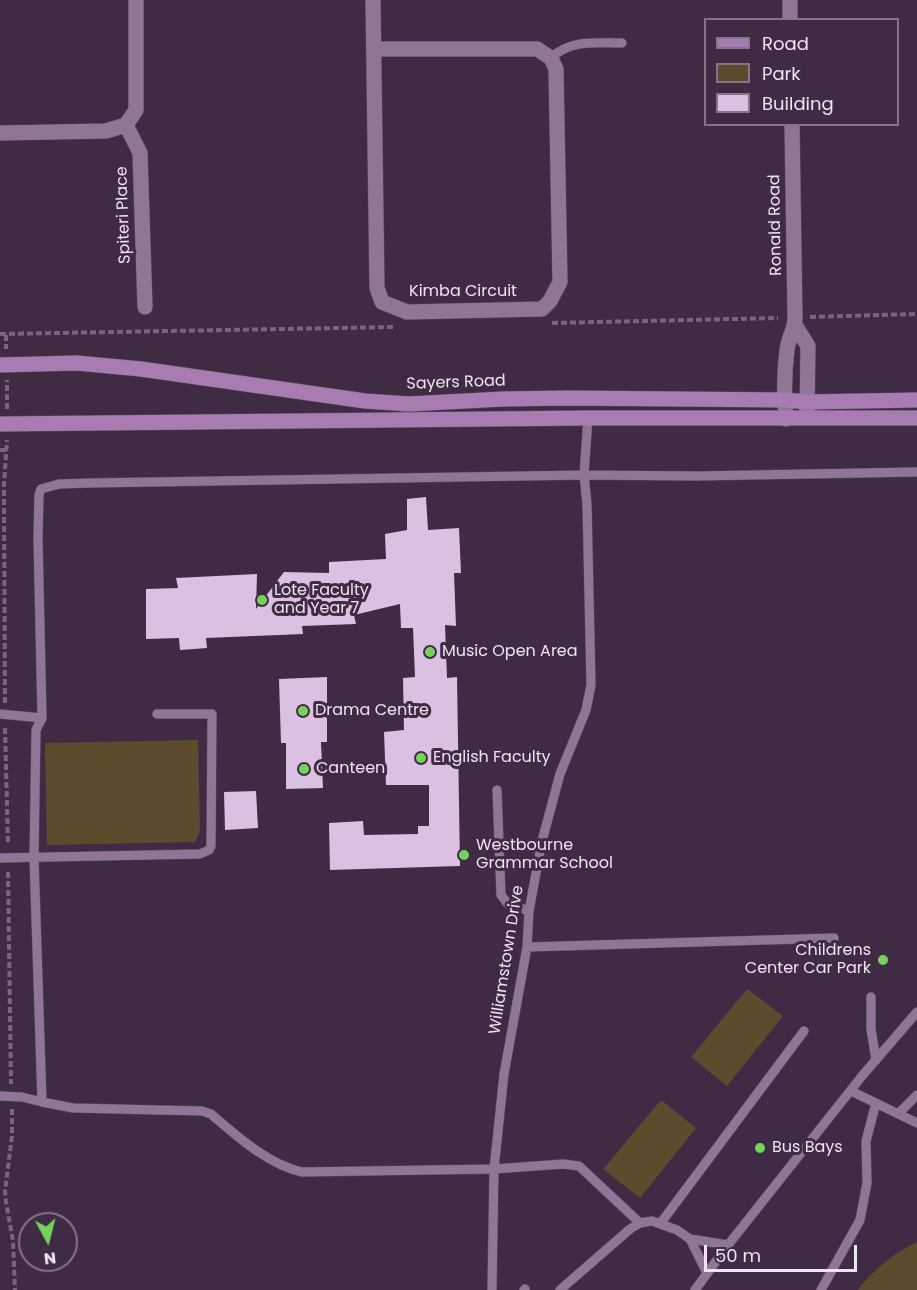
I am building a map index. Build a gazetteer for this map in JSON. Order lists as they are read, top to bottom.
{
  "streets": {
    "main road": ["Sayers Road"],
    "street": ["Spiteri Place", "Ronald Road", "Kimba Circuit"],
    "lane": ["Williamstown Drive"]
  },
  "crossings": [
    ["Ronald Road", "Sayers Road"],
    ["Sayers Road", "Williamstown Drive"]
  ],
  "places": [
    "Lote Faculty and Year 7",
    "Music Open Area",
    "Drama Centre",
    "English Faculty",
    "Canteen",
    "Westbourne Grammar School",
    "Childrens Center Car Park",
    "Bus Bays"
  ],
  "legend": ["Road", "Park", "Building"],
  "scale_bar": "50 m",
  "north": "bottom"
}
